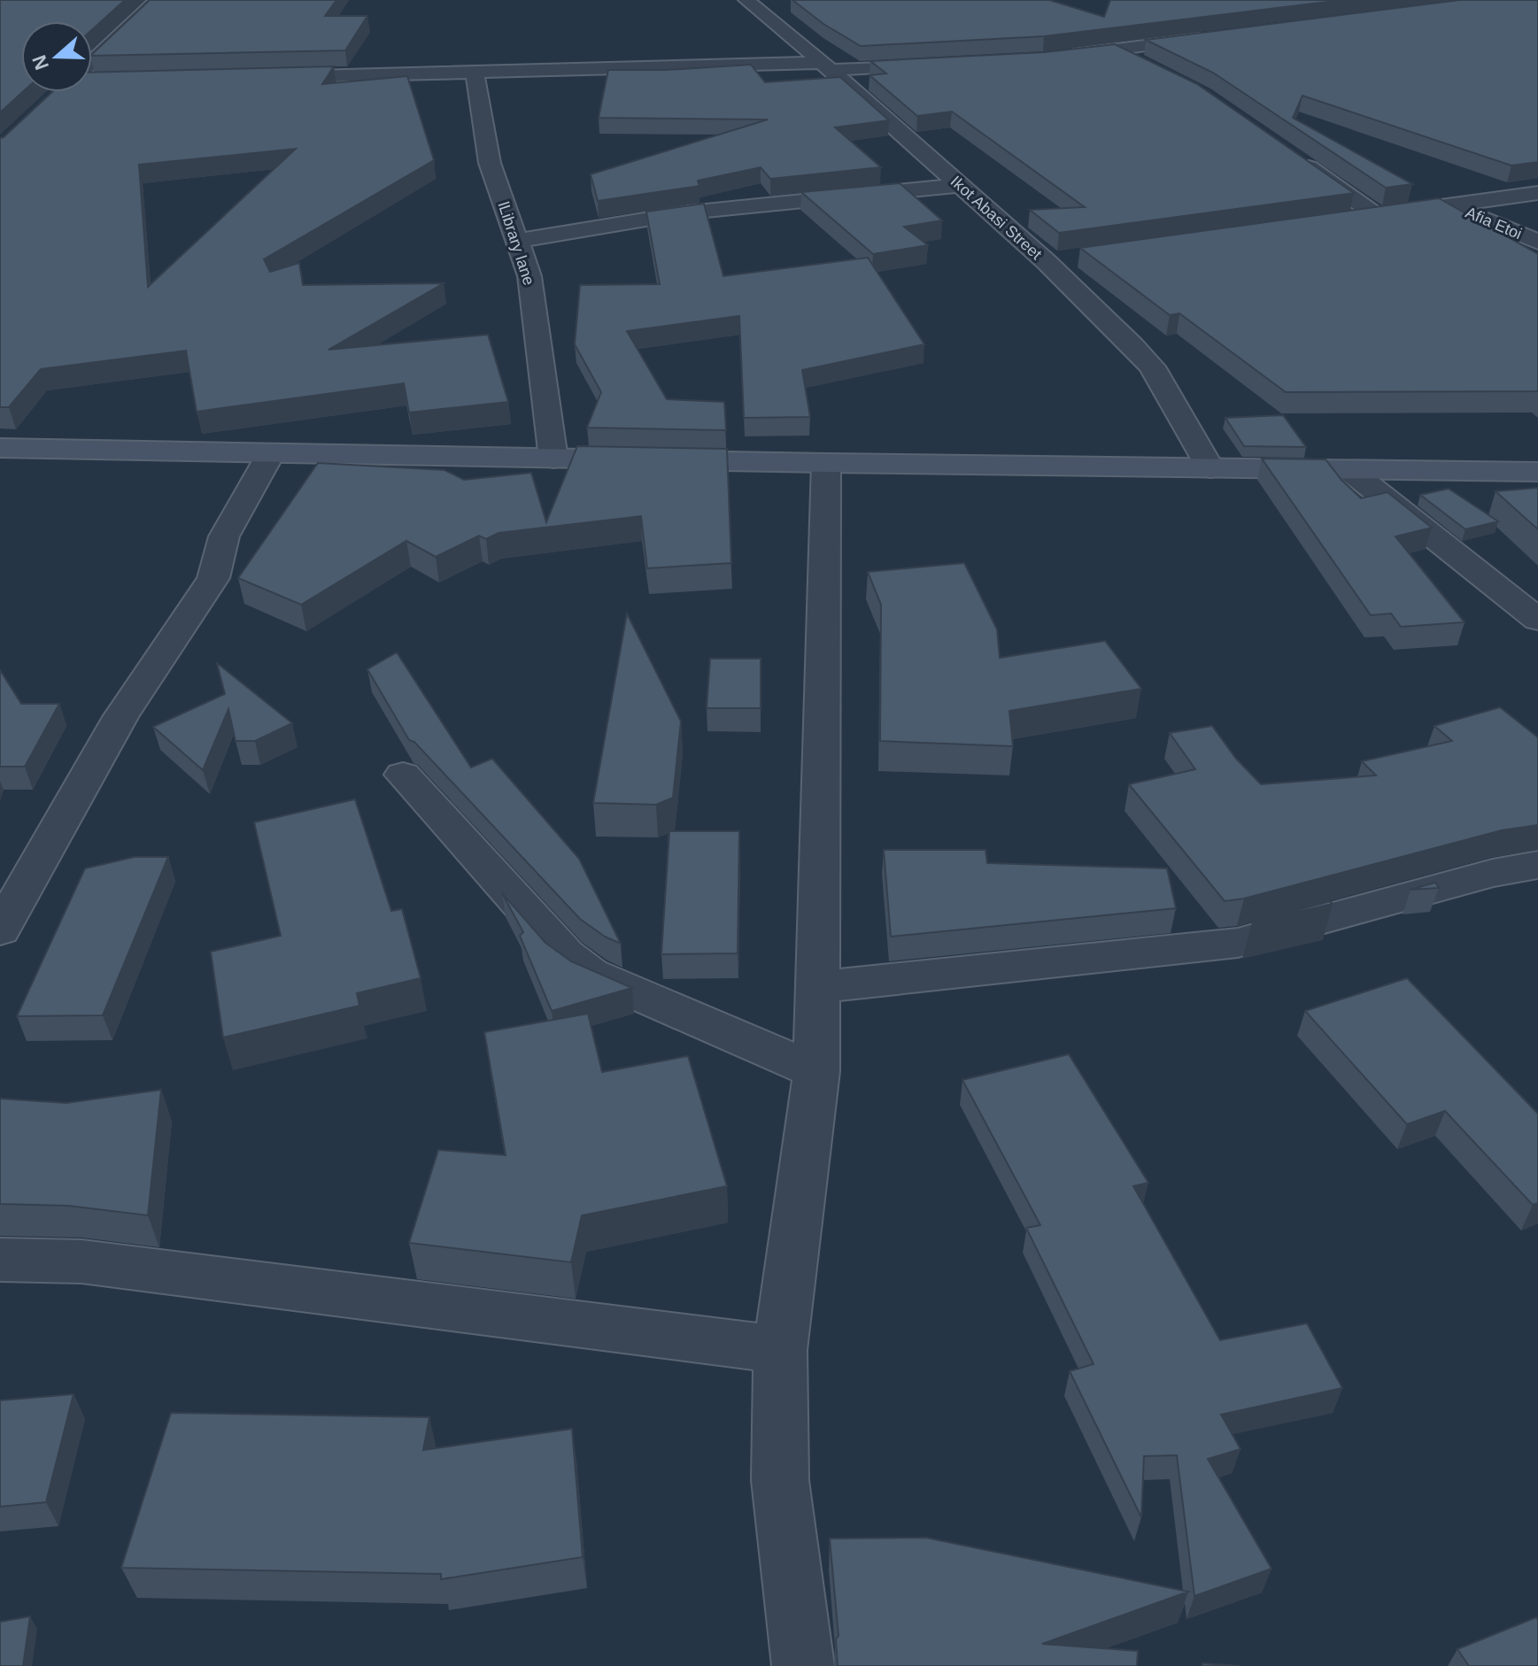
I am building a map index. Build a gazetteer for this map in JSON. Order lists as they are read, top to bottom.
{
  "streets": {
    "street": ["Ikot Abasi Street", "Afia Etoi", "lLibrary lane"]
  },
  "north": "left"
}
